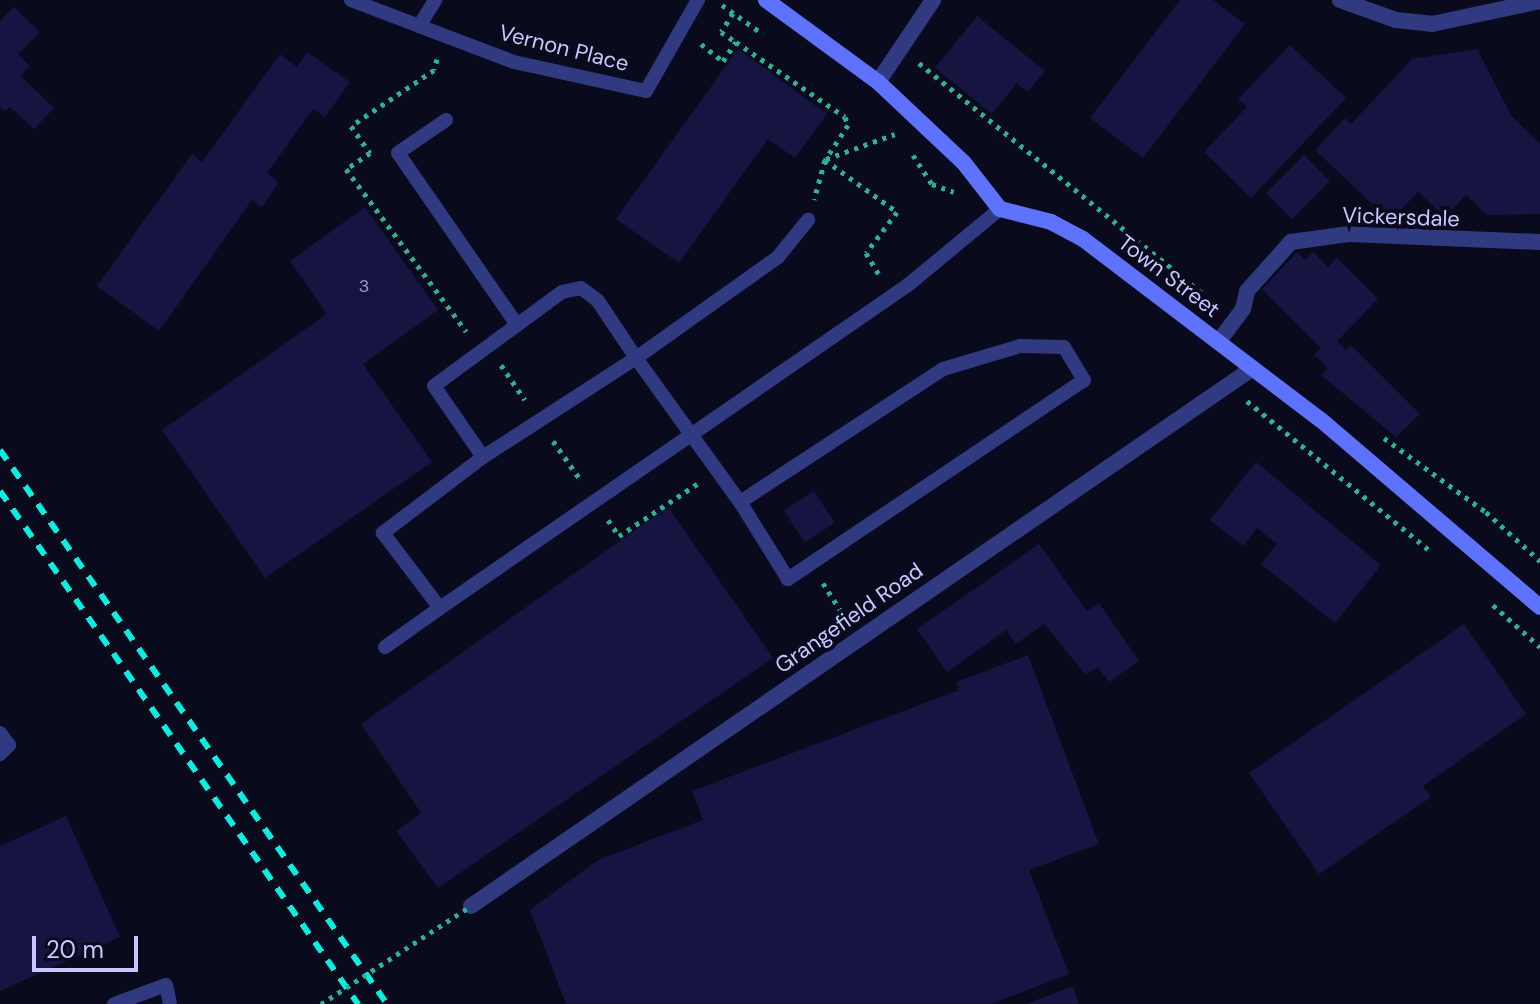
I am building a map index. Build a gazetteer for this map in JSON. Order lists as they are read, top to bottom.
{
  "streets": {
    "main road": ["Town Street"],
    "street": ["Vickersdale", "Grangefield Road"],
    "lane": ["Vernon Place"]
  },
  "crossings": [
    ["Vickersdale", "Town Street"],
    ["Town Street", "Grangefield Road"]
  ],
  "house_numbers": ["3"],
  "scale_bar": "20 m"
}
